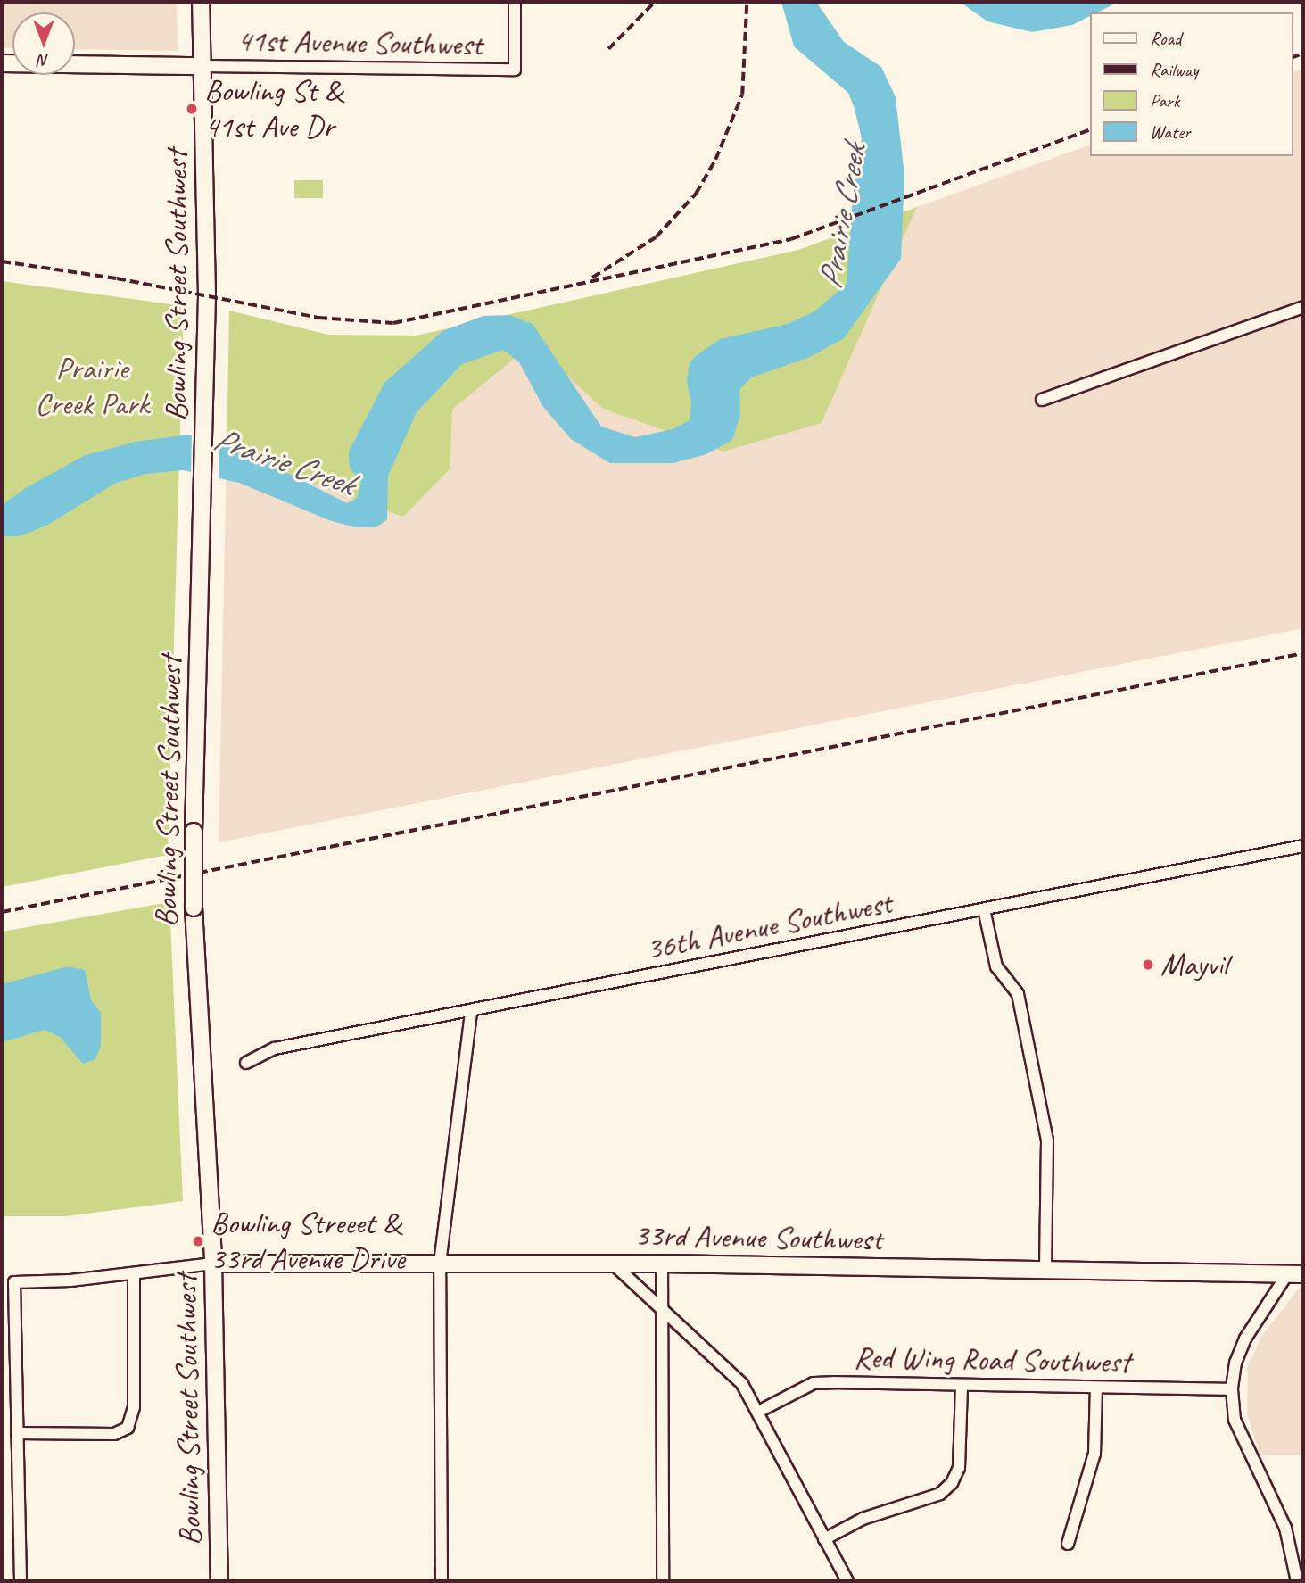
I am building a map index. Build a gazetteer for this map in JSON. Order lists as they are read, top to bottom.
{
  "streets": {
    "main road": ["Bowling Street Southwest", "33rd Avenue Southwest"],
    "street": ["41st Avenue Southwest", "36th Avenue Southwest", "Red Wing Road Southwest"]
  },
  "crossings": [
    ["41st Avenue Southwest", "Bowling Street Southwest"],
    ["Bowling Street Southwest", "33rd Avenue Southwest"]
  ],
  "water": ["Prairie Creek"],
  "parks": ["Prairie Creek Park"],
  "places": ["Bowling St & 41st Ave Dr", "Mayvil", "Bowling Streeet & 33rd Avenue Drive"],
  "legend": [
    "Road",
    "Railway",
    "Park",
    "Water"
  ],
  "north": "bottom"
}
